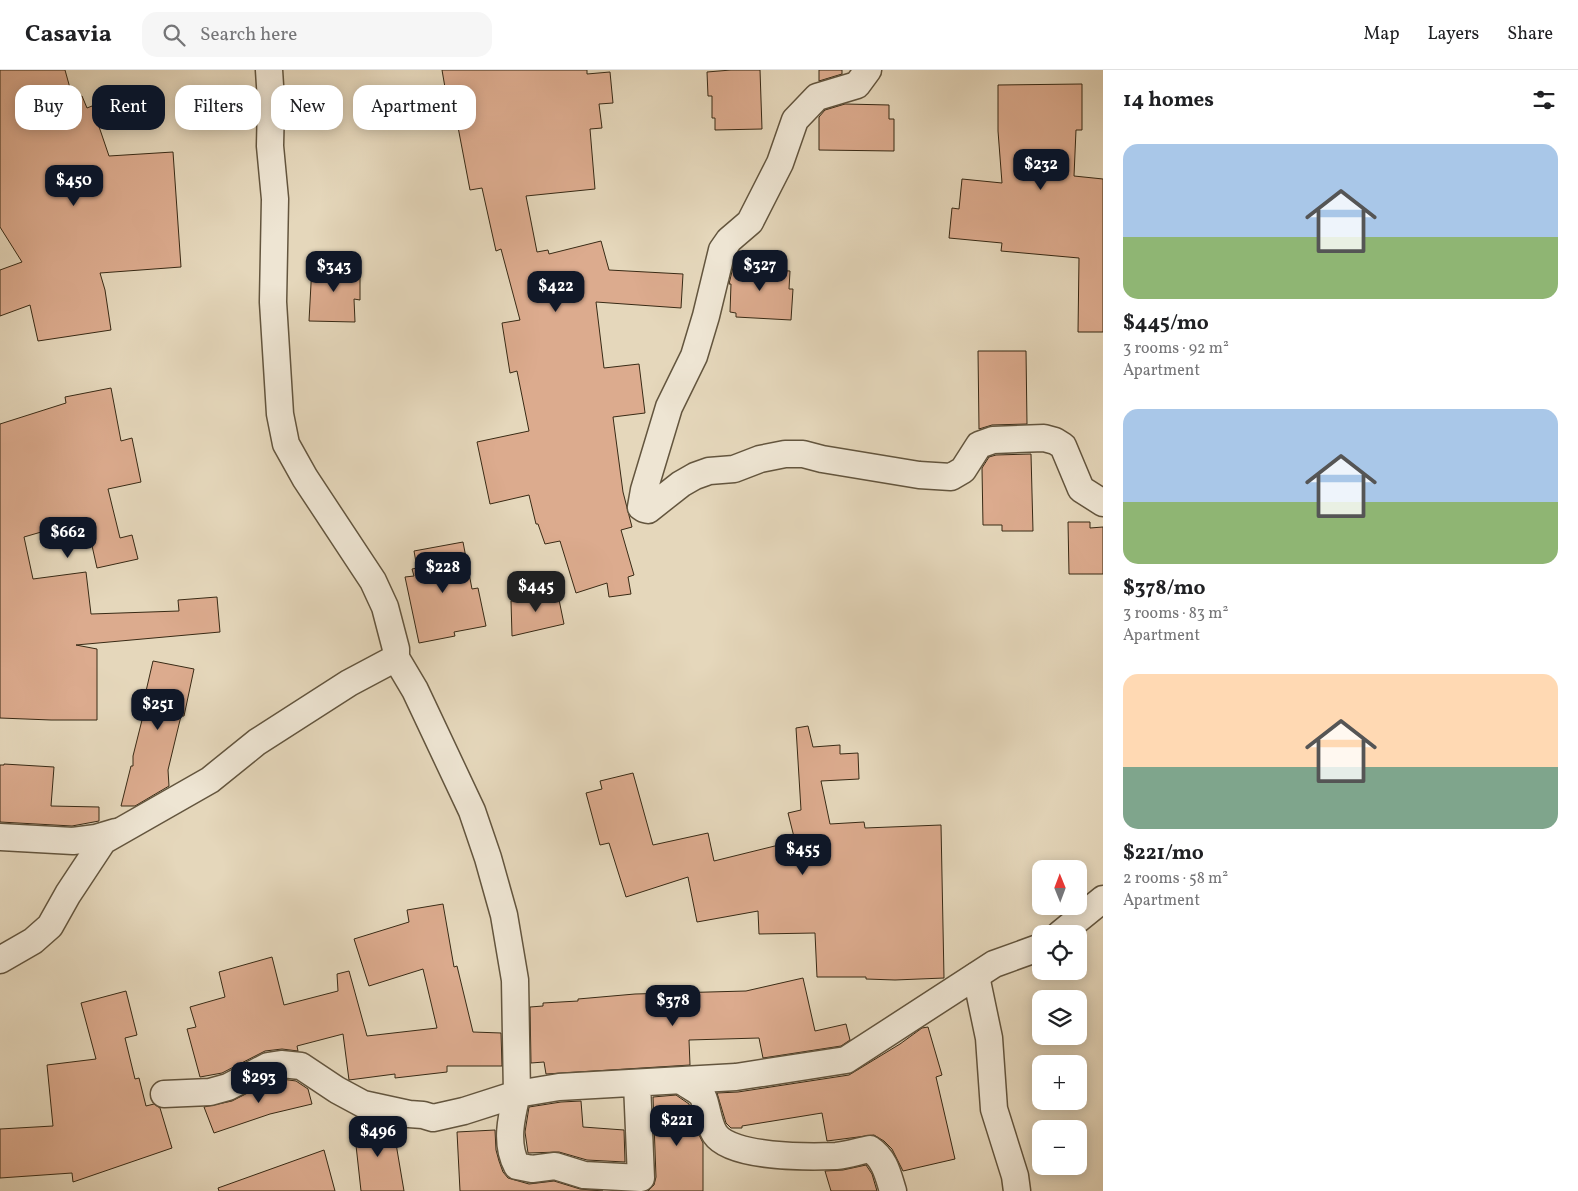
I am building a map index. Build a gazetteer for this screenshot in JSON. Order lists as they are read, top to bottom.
{
  "north": "top",
  "page": {
    "header": "Casavia",
    "search": "Search here",
    "nav": ["Map", "Layers", "Share"],
    "heading": "14 homes",
    "chip": [
      "Buy",
      "Rent",
      "Filters",
      "New",
      "Apartment"
    ],
    "list": [
      {
        "name": "$445/mo",
        "note": "3 rooms · 92 m² · Apartment"
      },
      {
        "name": "$378/mo",
        "note": "3 rooms · 83 m² · Apartment"
      },
      {
        "name": "$221/mo",
        "note": "2 rooms · 58 m² · Apartment"
      }
    ],
    "price": [
      "$232",
      "$450",
      "$327",
      "$343",
      "$422",
      "$662",
      "$228",
      "$445",
      "$251",
      "$455",
      "$378",
      "$293",
      "$221",
      "$496"
    ],
    "map_buttons": ["+", "−"]
  }
}
